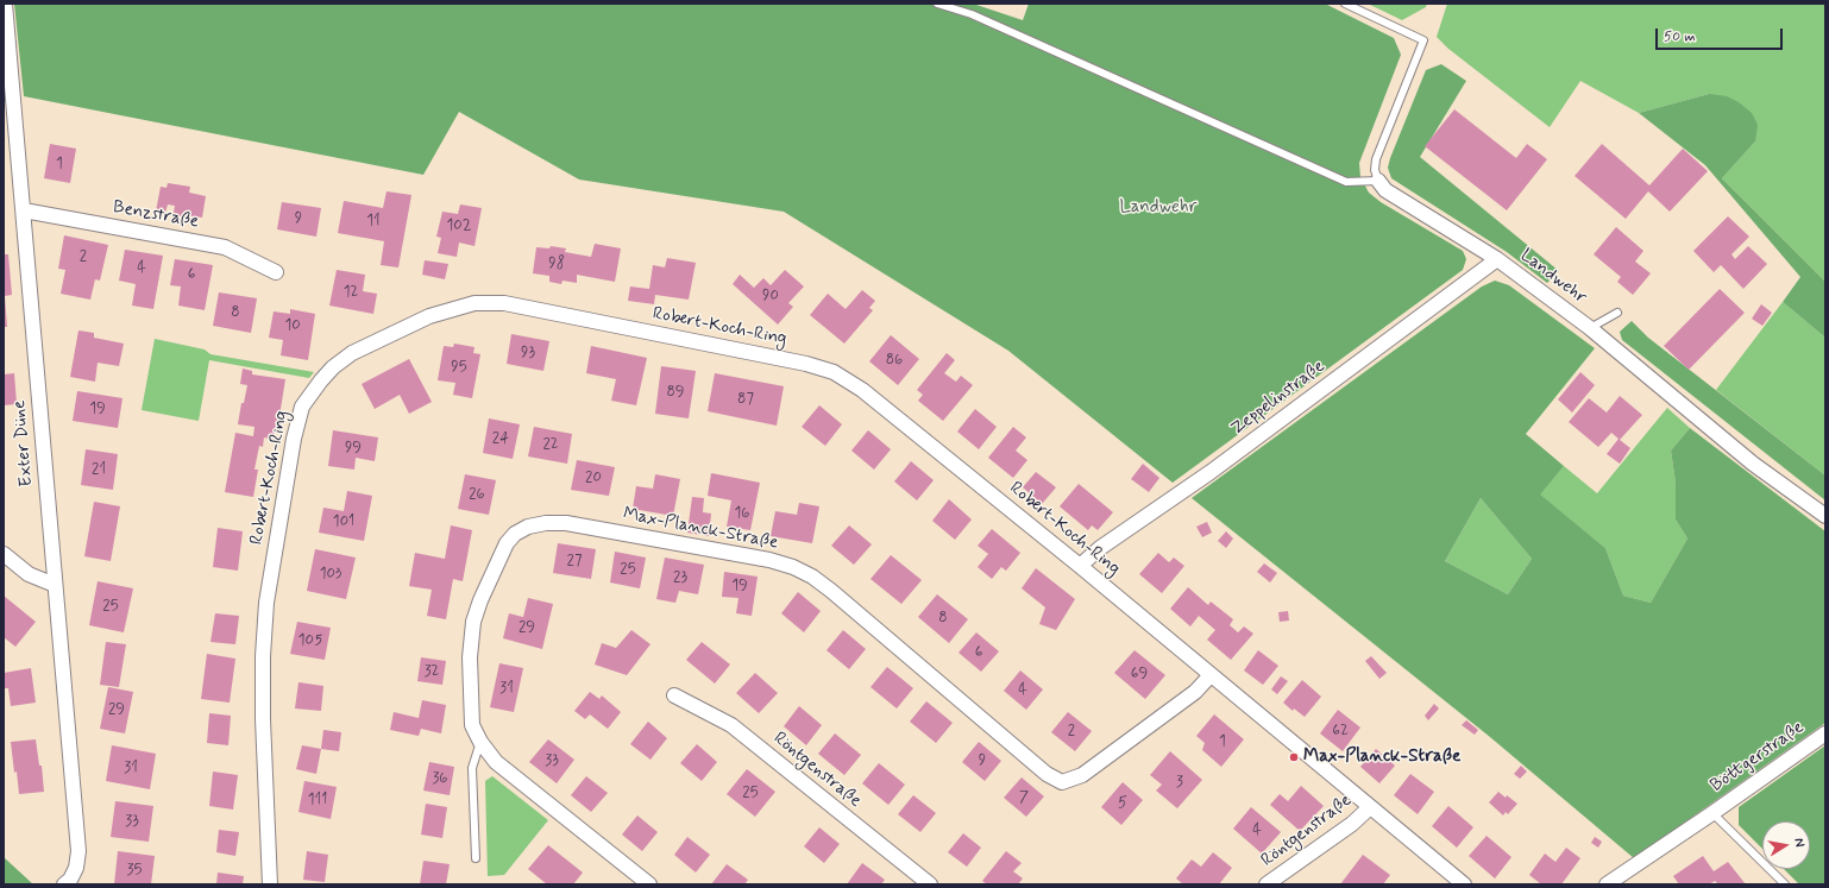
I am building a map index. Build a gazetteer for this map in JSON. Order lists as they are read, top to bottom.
{
  "streets": {
    "street": [
      "Benzstraße",
      "Landwehr",
      "Robert-Koch-Ring",
      "Zeppelinstraße",
      "Exter Düne",
      "Max-Planck-Straße",
      "Böttgerstraße",
      "Röntgenstraße"
    ]
  },
  "crossings": [
    ["Benzstraße", "Exter Düne"],
    ["Landwehr", "Zeppelinstraße"],
    ["Robert-Koch-Ring", "Zeppelinstraße"],
    ["Robert-Koch-Ring", "Max-Planck-Straße"],
    ["Robert-Koch-Ring", "Röntgenstraße"]
  ],
  "parks": ["Landwehr"],
  "places": ["Max-Planck-Straße"],
  "house_numbers": [
    "1",
    "9",
    "11",
    "102",
    "2",
    "98",
    "4",
    "6",
    "12",
    "90",
    "8",
    "10",
    "93",
    "86",
    "95",
    "89",
    "87",
    "19",
    "24",
    "22",
    "99",
    "21",
    "20",
    "26",
    "16",
    "101",
    "27",
    "25",
    "103",
    "23",
    "19",
    "25",
    "8",
    "29",
    "105",
    "6",
    "32",
    "69",
    "31",
    "4",
    "29",
    "2",
    "62",
    "1",
    "33",
    "9",
    "31",
    "36",
    "3",
    "25",
    "7",
    "111",
    "5",
    "33",
    "4",
    "35"
  ],
  "scale_bar": "50 m",
  "north": "right"
}
